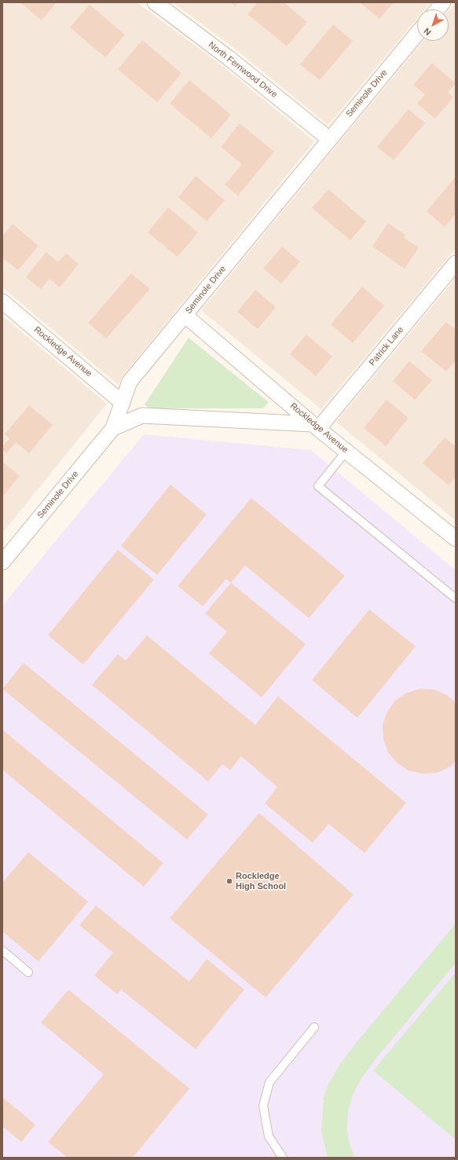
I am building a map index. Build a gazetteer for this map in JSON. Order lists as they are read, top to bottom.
{
  "streets": {
    "street": [
      "North Fernwood Drive",
      "Seminole Drive",
      "Patrick Lane",
      "Rockledge Avenue"
    ]
  },
  "crossings": [
    ["North Fernwood Drive", "Seminole Drive"],
    ["Seminole Drive", "Rockledge Avenue"],
    ["Patrick Lane", "Rockledge Avenue"]
  ],
  "places": ["Rockledge High School"],
  "north": "bottom left"
}
